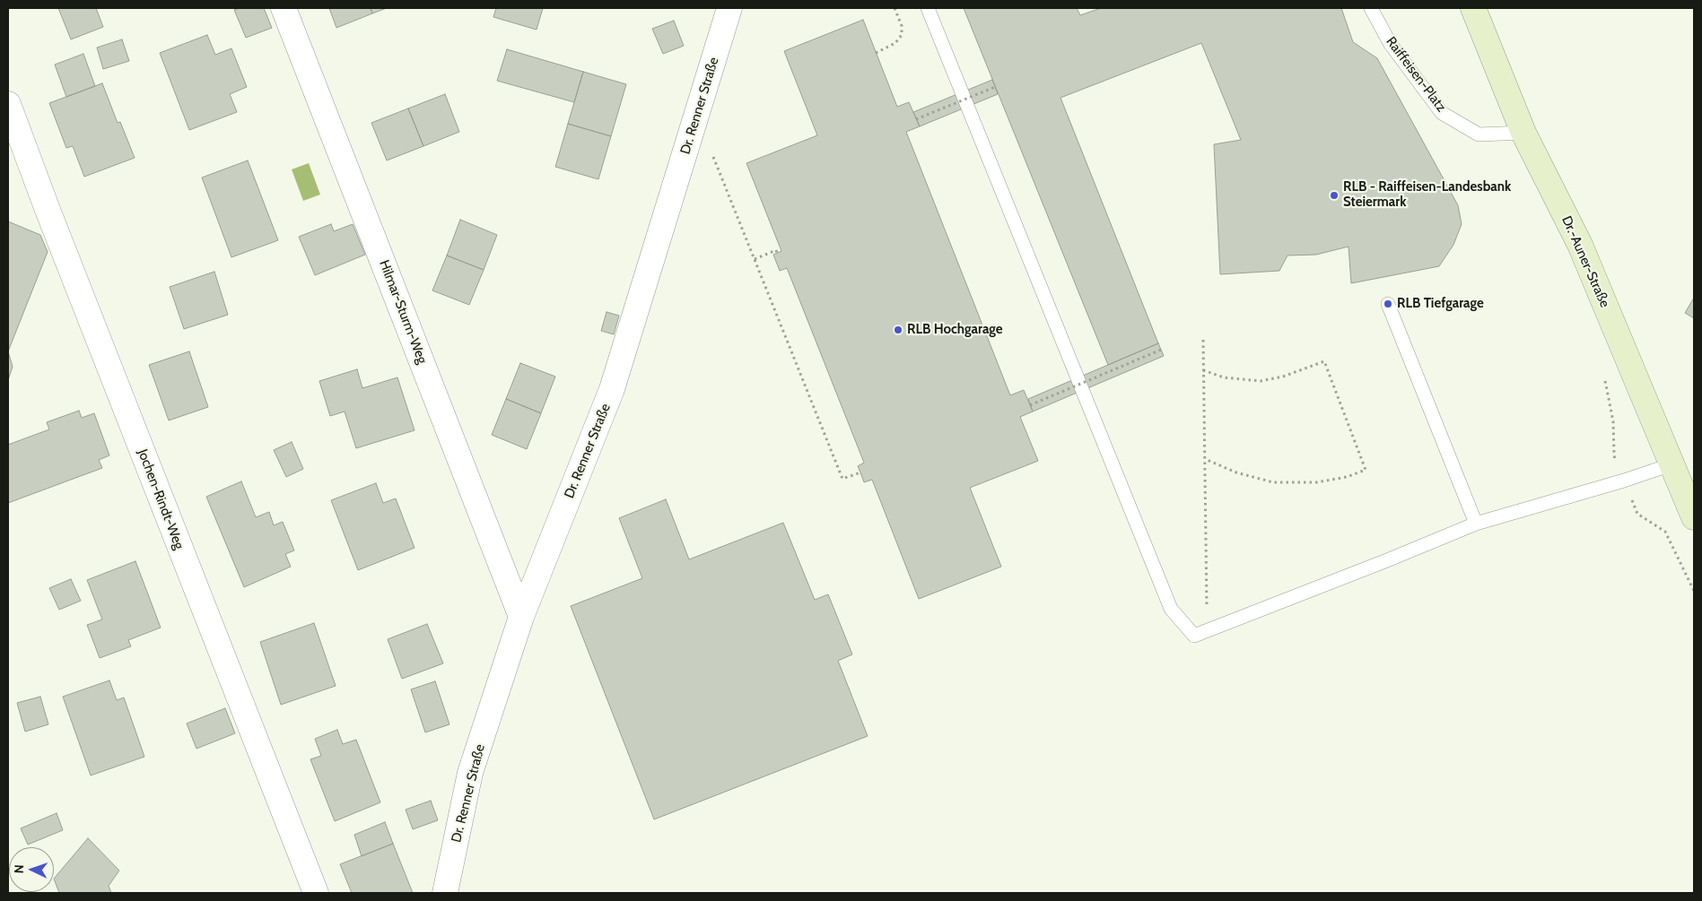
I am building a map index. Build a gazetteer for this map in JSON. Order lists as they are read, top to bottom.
{
  "streets": {
    "main road": ["Dr.-Auner-Straße"],
    "street": ["Dr. Renner Straße", "Hilmar-Sturm-Weg", "Jochen-Rindt-Weg"],
    "lane": ["Raiffeisen-Platz"]
  },
  "crossings": [
    ["Raiffeisen-Platz", "Dr.-Auner-Straße"],
    ["Dr. Renner Straße", "Hilmar-Sturm-Weg"]
  ],
  "places": ["RLB - Raiffeisen-Landesbank Steiermark", "RLB Tiefgarage", "RLB Hochgarage"],
  "north": "left"
}
